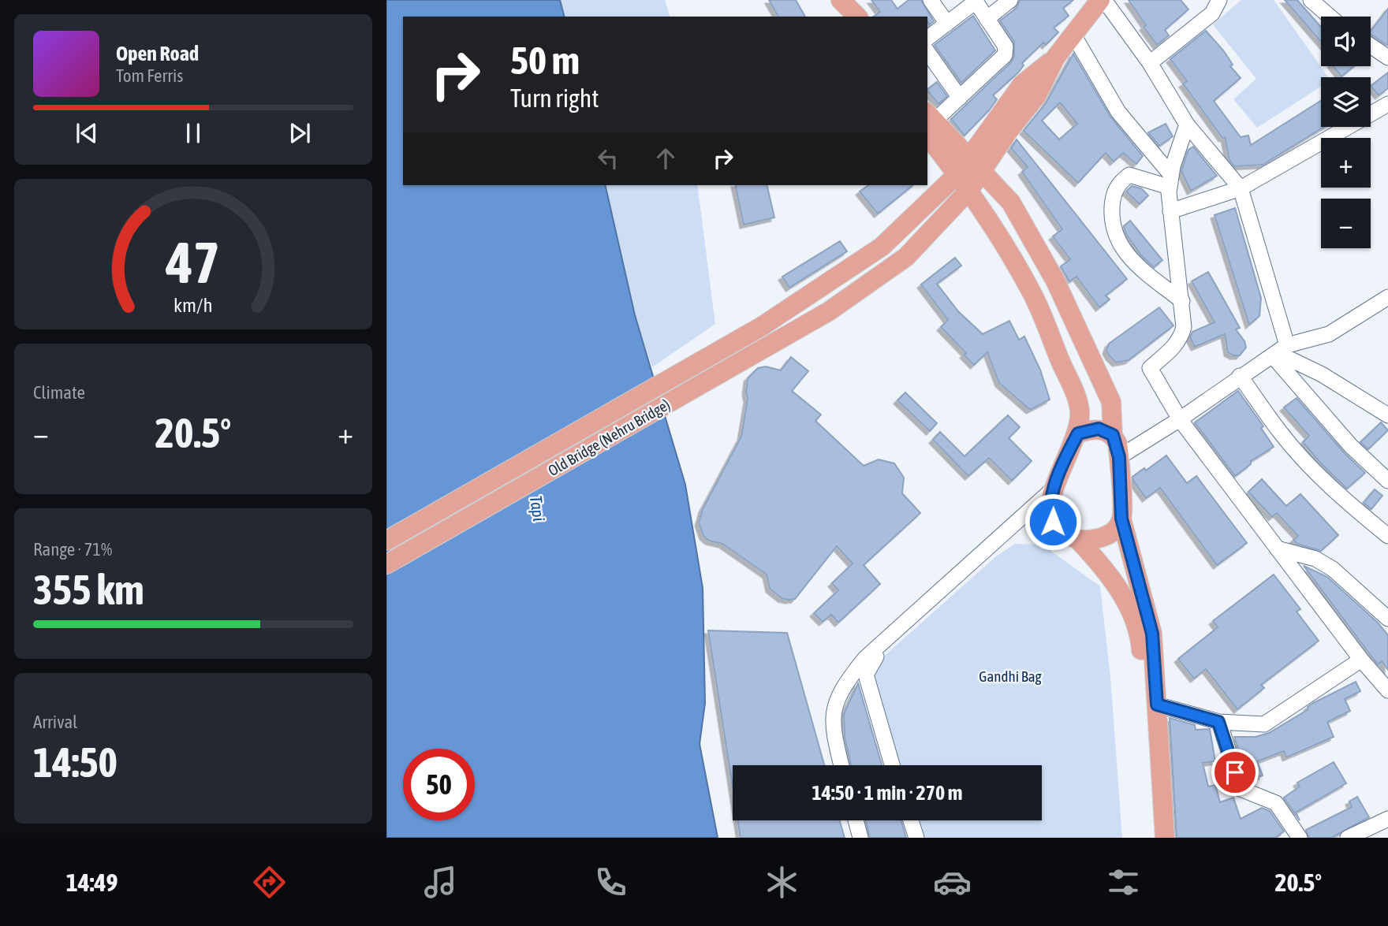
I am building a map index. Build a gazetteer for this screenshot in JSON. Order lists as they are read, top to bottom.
{
  "streets": {
    "main road": ["Old Bridge (Nehru Bridge)"]
  },
  "water": ["Tapi"],
  "parks": ["Gandhi Bag"],
  "page": {
    "map_buttons": ["+", "−"],
    "turn": ["50 m", "Turn right"],
    "song": ["Open Road", "Tom Ferris"],
    "tile": [
      "Climate",
      ["Range · 71%", "355 km"],
      ["Arrival", "14:50"]
    ],
    "heat": ["−", "20.5°", "+"],
    "limit": "50",
    "trip": "14:50 · 1 min · 270 m",
    "tabs": ["14:49", "20.5°"],
    "gauge": ["47", "km/h"]
  }
}
